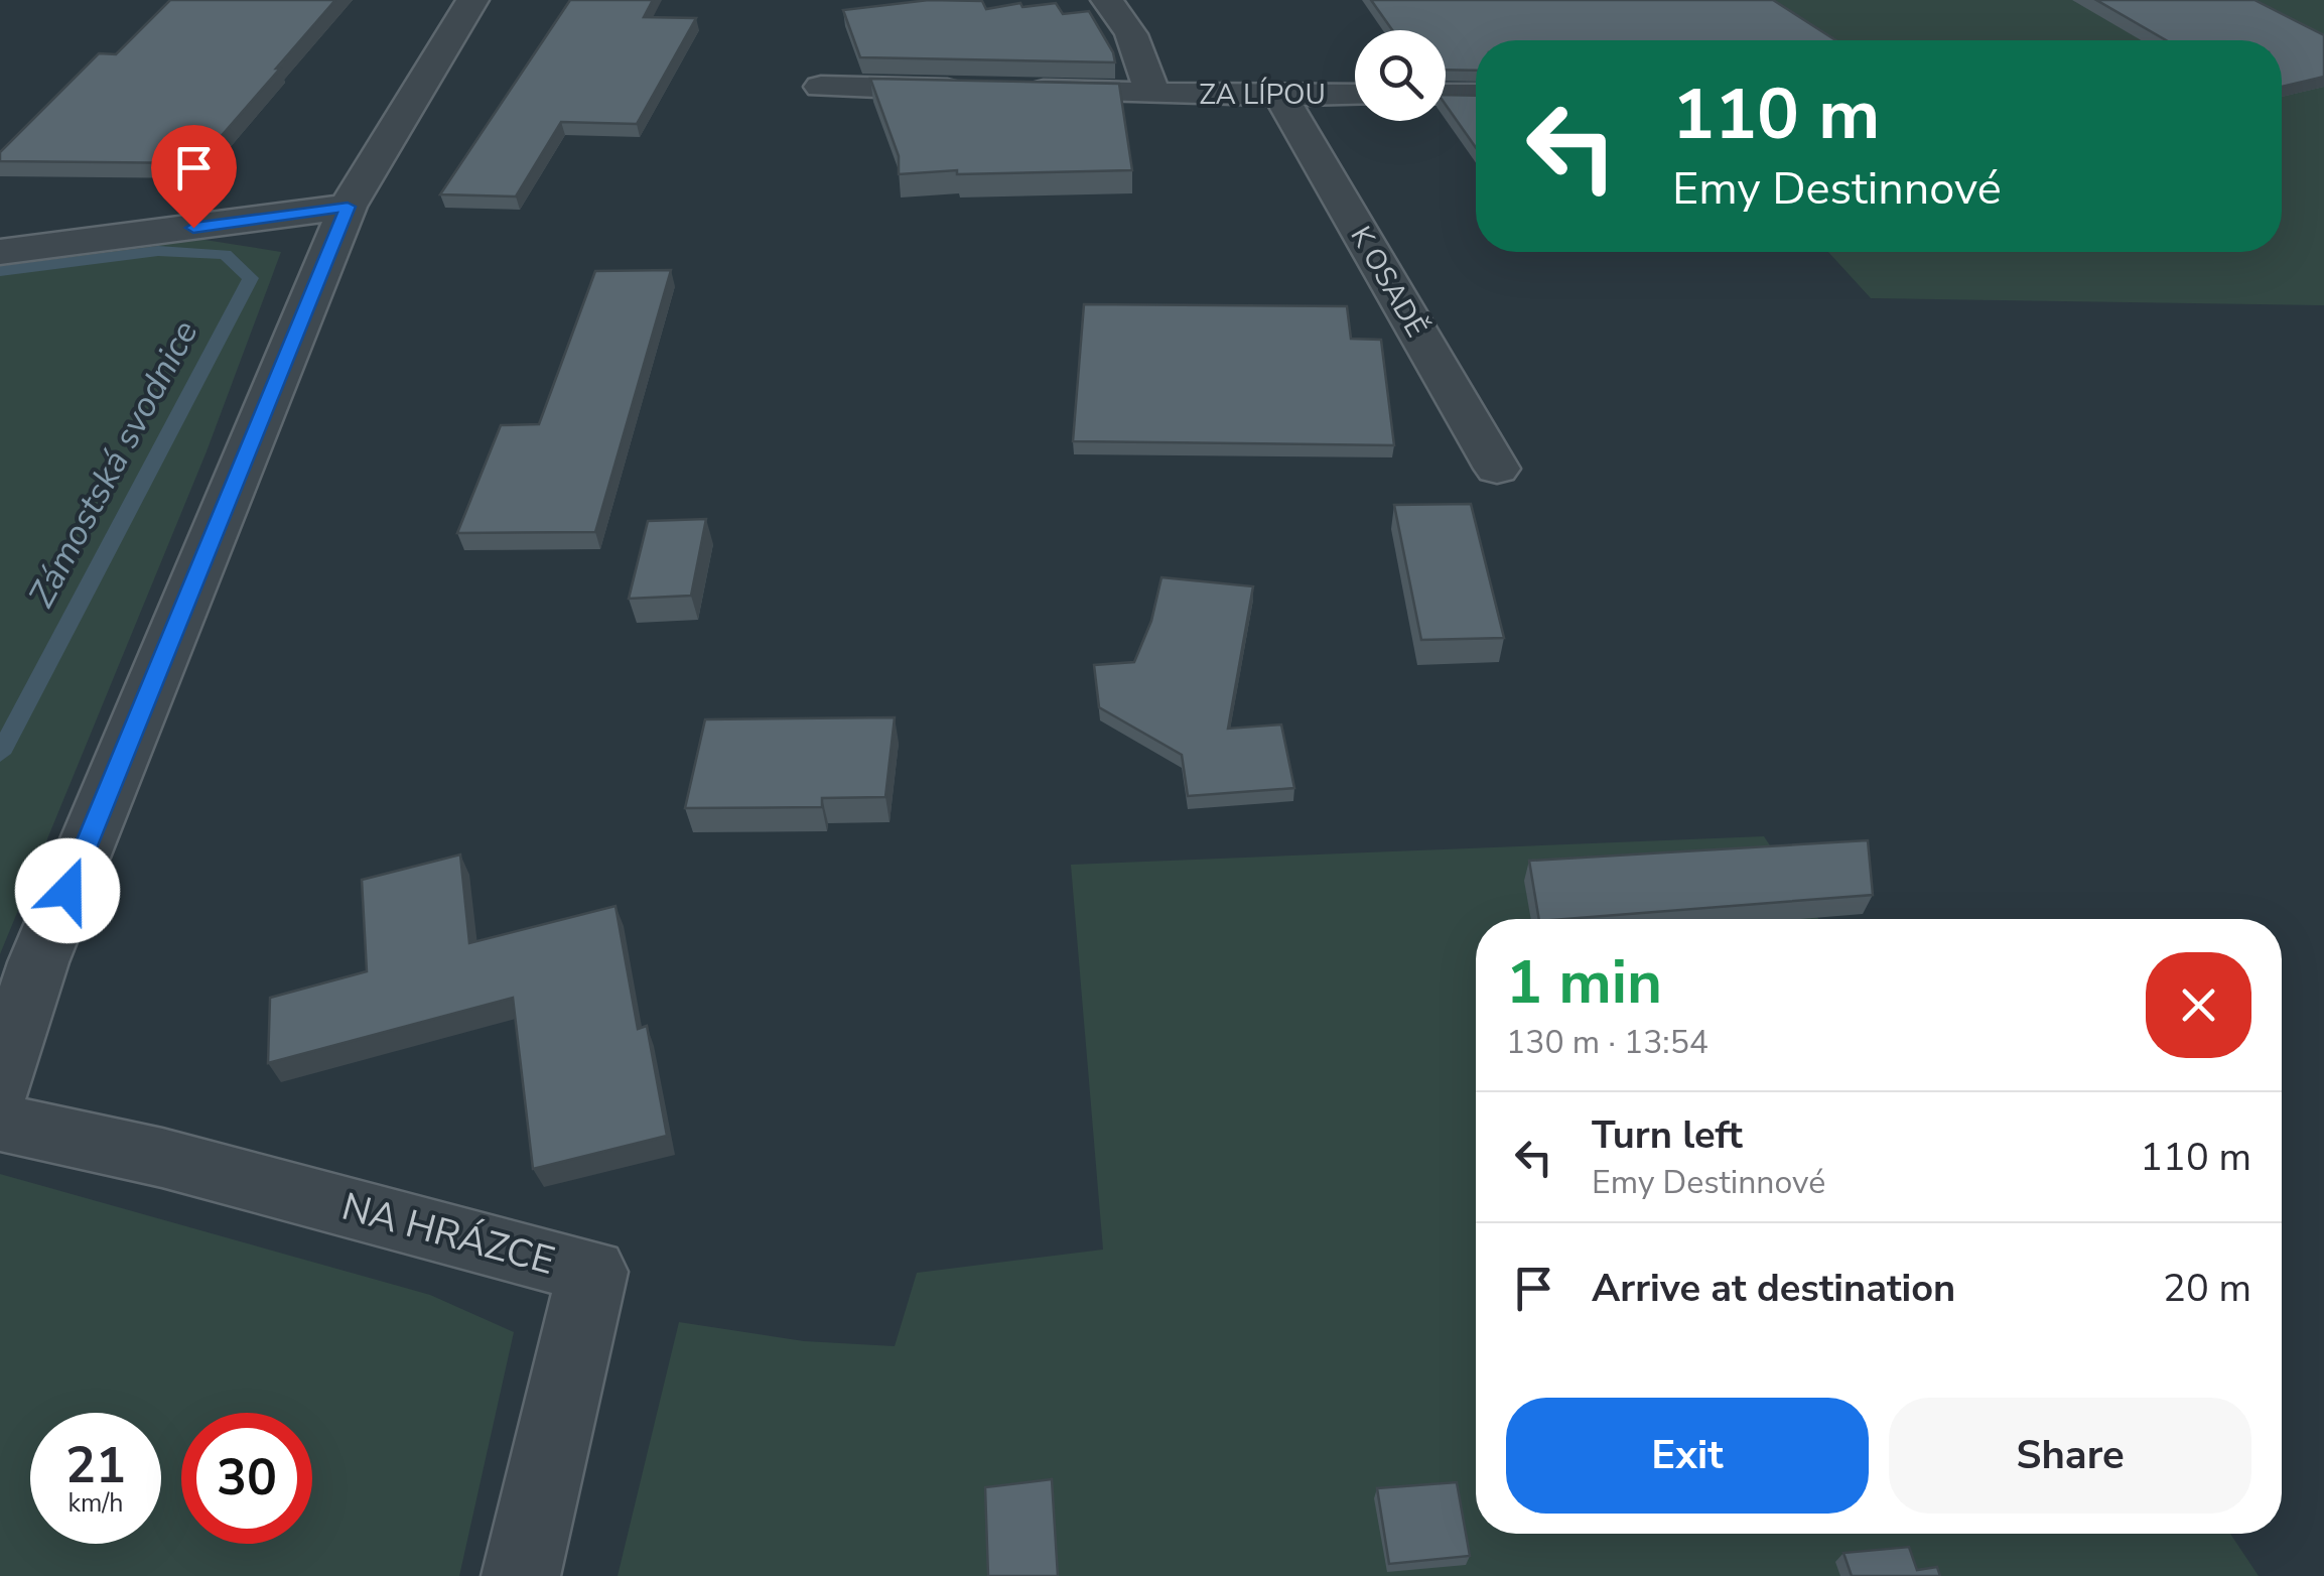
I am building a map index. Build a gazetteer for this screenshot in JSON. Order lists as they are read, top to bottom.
{
  "streets": {
    "street": ["ZA LÍPOU", "K OSADĚ", "NA HRÁZCE"]
  },
  "crossings": [
    ["ZA LÍPOU", "K OSADĚ"]
  ],
  "water": ["Zámostská svodnice"],
  "page": {
    "turn": ["110 m", "Emy Destinnové"],
    "heading": ["1 min", "130 m · 13:54"],
    "list": [
      {
        "name": "Turn left",
        "note": "Emy Destinnové",
        "value": "110 m"
      },
      {
        "name": "Arrive at destination",
        "value": "20 m"
      }
    ],
    "buttons": ["Exit", "Share"],
    "speed": "21 km/h",
    "limit": "30"
  }
}
